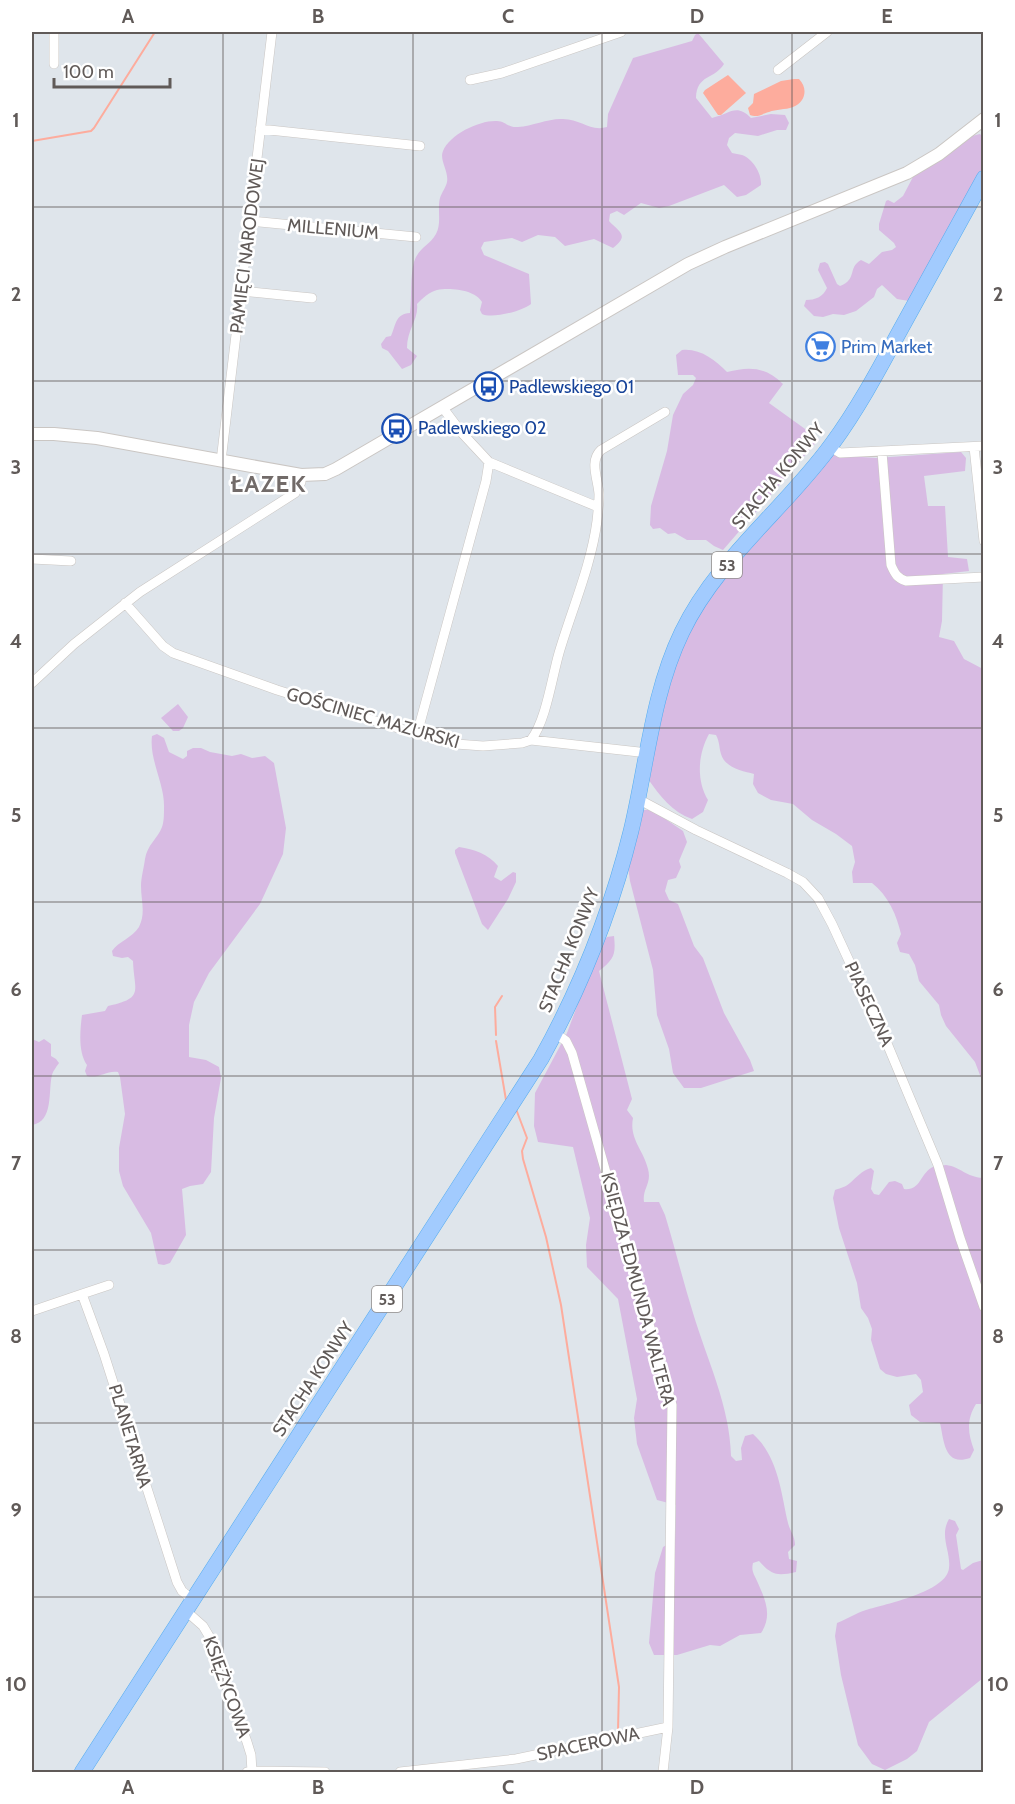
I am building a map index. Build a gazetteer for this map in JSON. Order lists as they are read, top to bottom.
{
  "streets": {
    "main road": ["STACHA KONWY", "53"],
    "street": [
      "MILLENIUM",
      "PAMIĘCI NARODOWEJ",
      "GOŚCINIEC MAZURSKI",
      "PIASECZNA",
      "KSIĘDZA EDMUNDA WALTERA",
      "PLANETARNA",
      "KSIĘŻYCOWA",
      "SPACEROWA"
    ]
  },
  "crossings": [
    ["MILLENIUM", "PAMIĘCI NARODOWEJ"],
    ["STACHA KONWY", "GOŚCINIEC MAZURSKI"],
    ["STACHA KONWY", "PIASECZNA"],
    ["STACHA KONWY", "KSIĘDZA EDMUNDA WALTERA"],
    ["STACHA KONWY", "PLANETARNA"],
    ["STACHA KONWY", "KSIĘŻYCOWA"],
    ["KSIĘDZA EDMUNDA WALTERA", "SPACEROWA"],
    ["PLANETARNA", "KSIĘŻYCOWA"]
  ],
  "districts": ["ŁAZEK"],
  "places": {
    "supermarket": ["Prim Market"],
    "bus stop": ["Padlewskiego 01", "Padlewskiego 02"]
  },
  "scale_bar": "100 m",
  "grid": {
    "columns": [
      "A",
      "B",
      "C",
      "D",
      "E"
    ],
    "rows": [
      "1",
      "2",
      "3",
      "4",
      "5",
      "6",
      "7",
      "8",
      "9",
      "10"
    ]
  }
}
